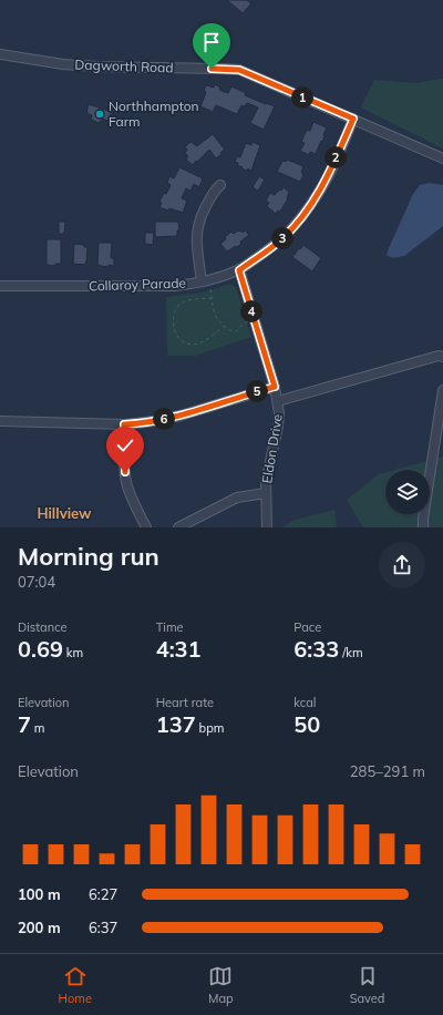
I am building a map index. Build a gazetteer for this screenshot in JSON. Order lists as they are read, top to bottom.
{
  "streets": {
    "street": ["Dagworth Road", "Collaroy Parade", "Eldon Drive"]
  },
  "crossings": [
    ["Dagworth Road", "Collaroy Parade"],
    ["Collaroy Parade", "Eldon Drive"]
  ],
  "districts": ["Hillview"],
  "places": ["Northhampton Farm"],
  "page": {
    "pins": [
      "1",
      "2",
      "3",
      "4",
      "5",
      "6"
    ],
    "heading": ["Morning run", "07:04"],
    "stats": [
      ["Distance", "0.69 km"],
      ["Time", "4:31"],
      ["Pace", "6:33 /km"],
      ["Elevation", "7 m"],
      ["Heart rate", "137 bpm"],
      ["kcal", "50"]
    ],
    "chart": ["Elevation", "285–291 m"],
    "list": [
      {
        "name": "100 m",
        "note": "6:27"
      },
      {
        "name": "200 m",
        "note": "6:37"
      }
    ],
    "tabs": ["Home", "Map", "Saved"]
  }
}
